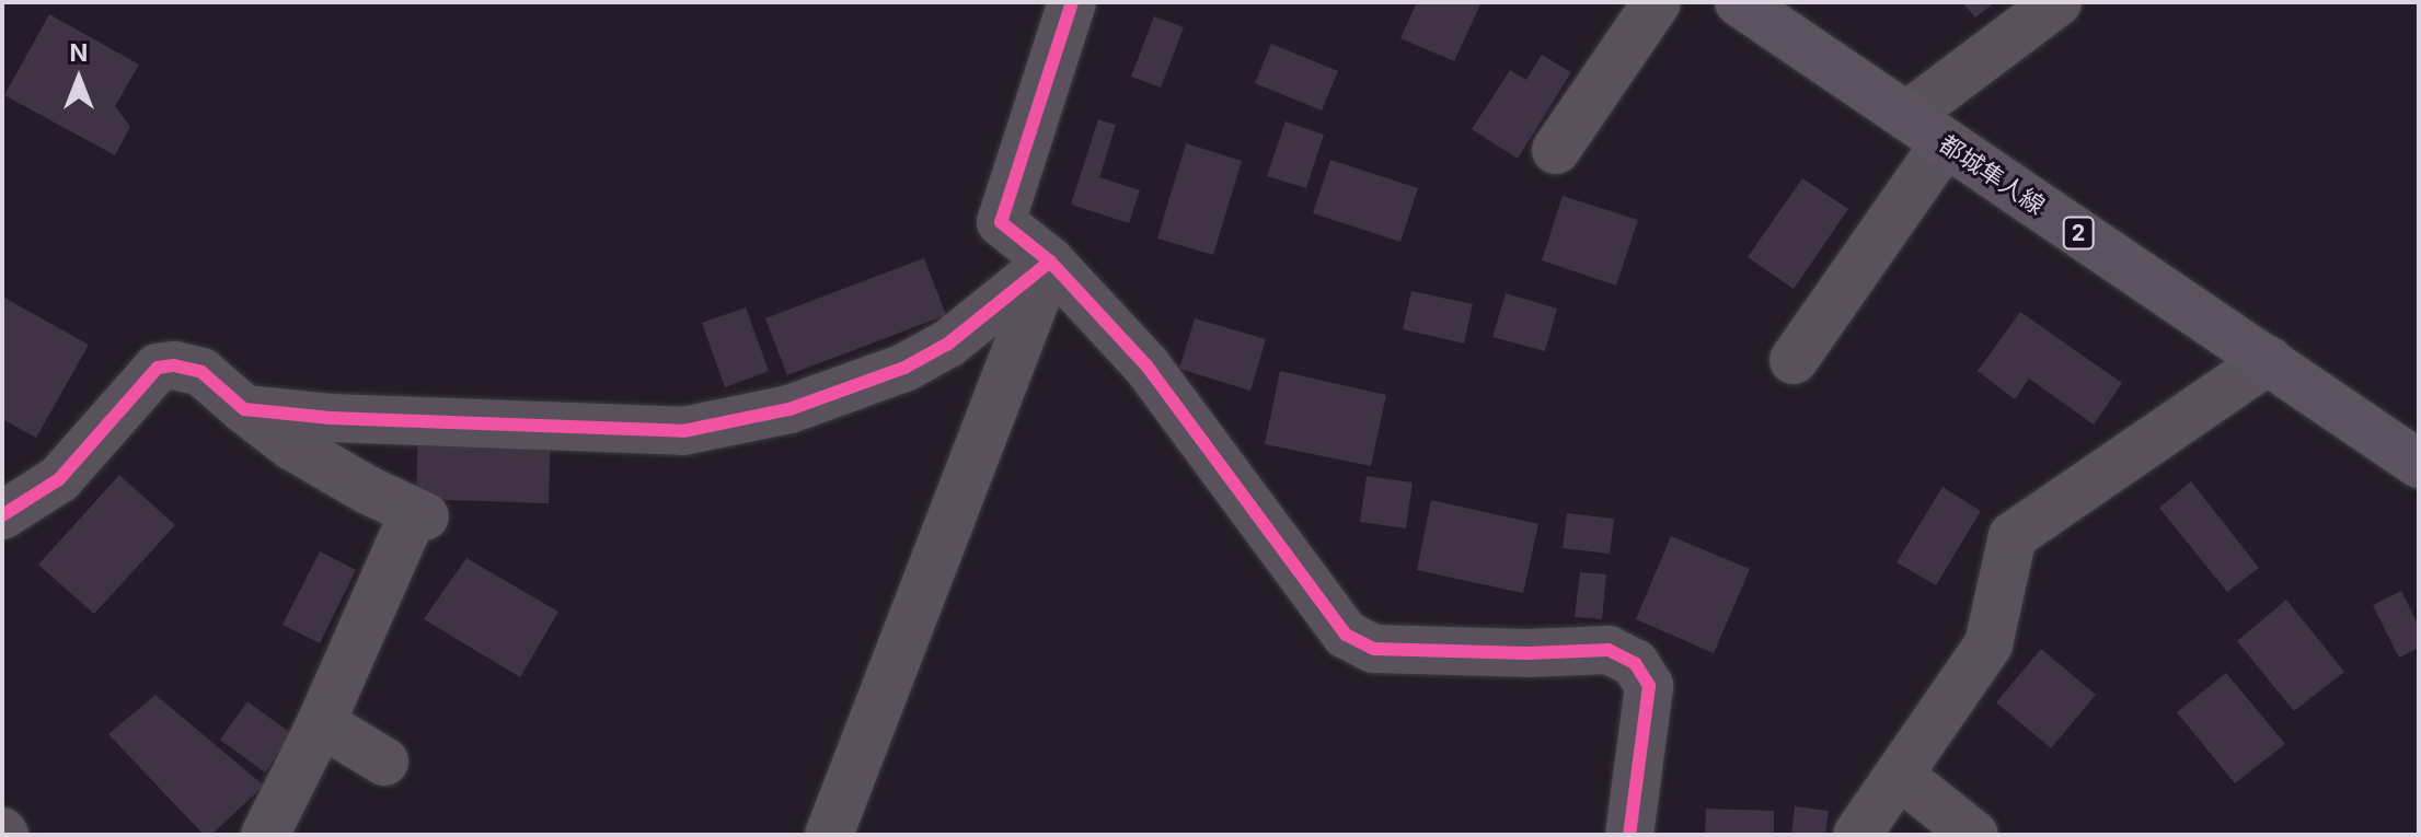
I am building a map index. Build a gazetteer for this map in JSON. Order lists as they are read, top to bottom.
{
  "streets": {
    "main road": ["都城隼人線", "2"]
  },
  "north": "top"
}
